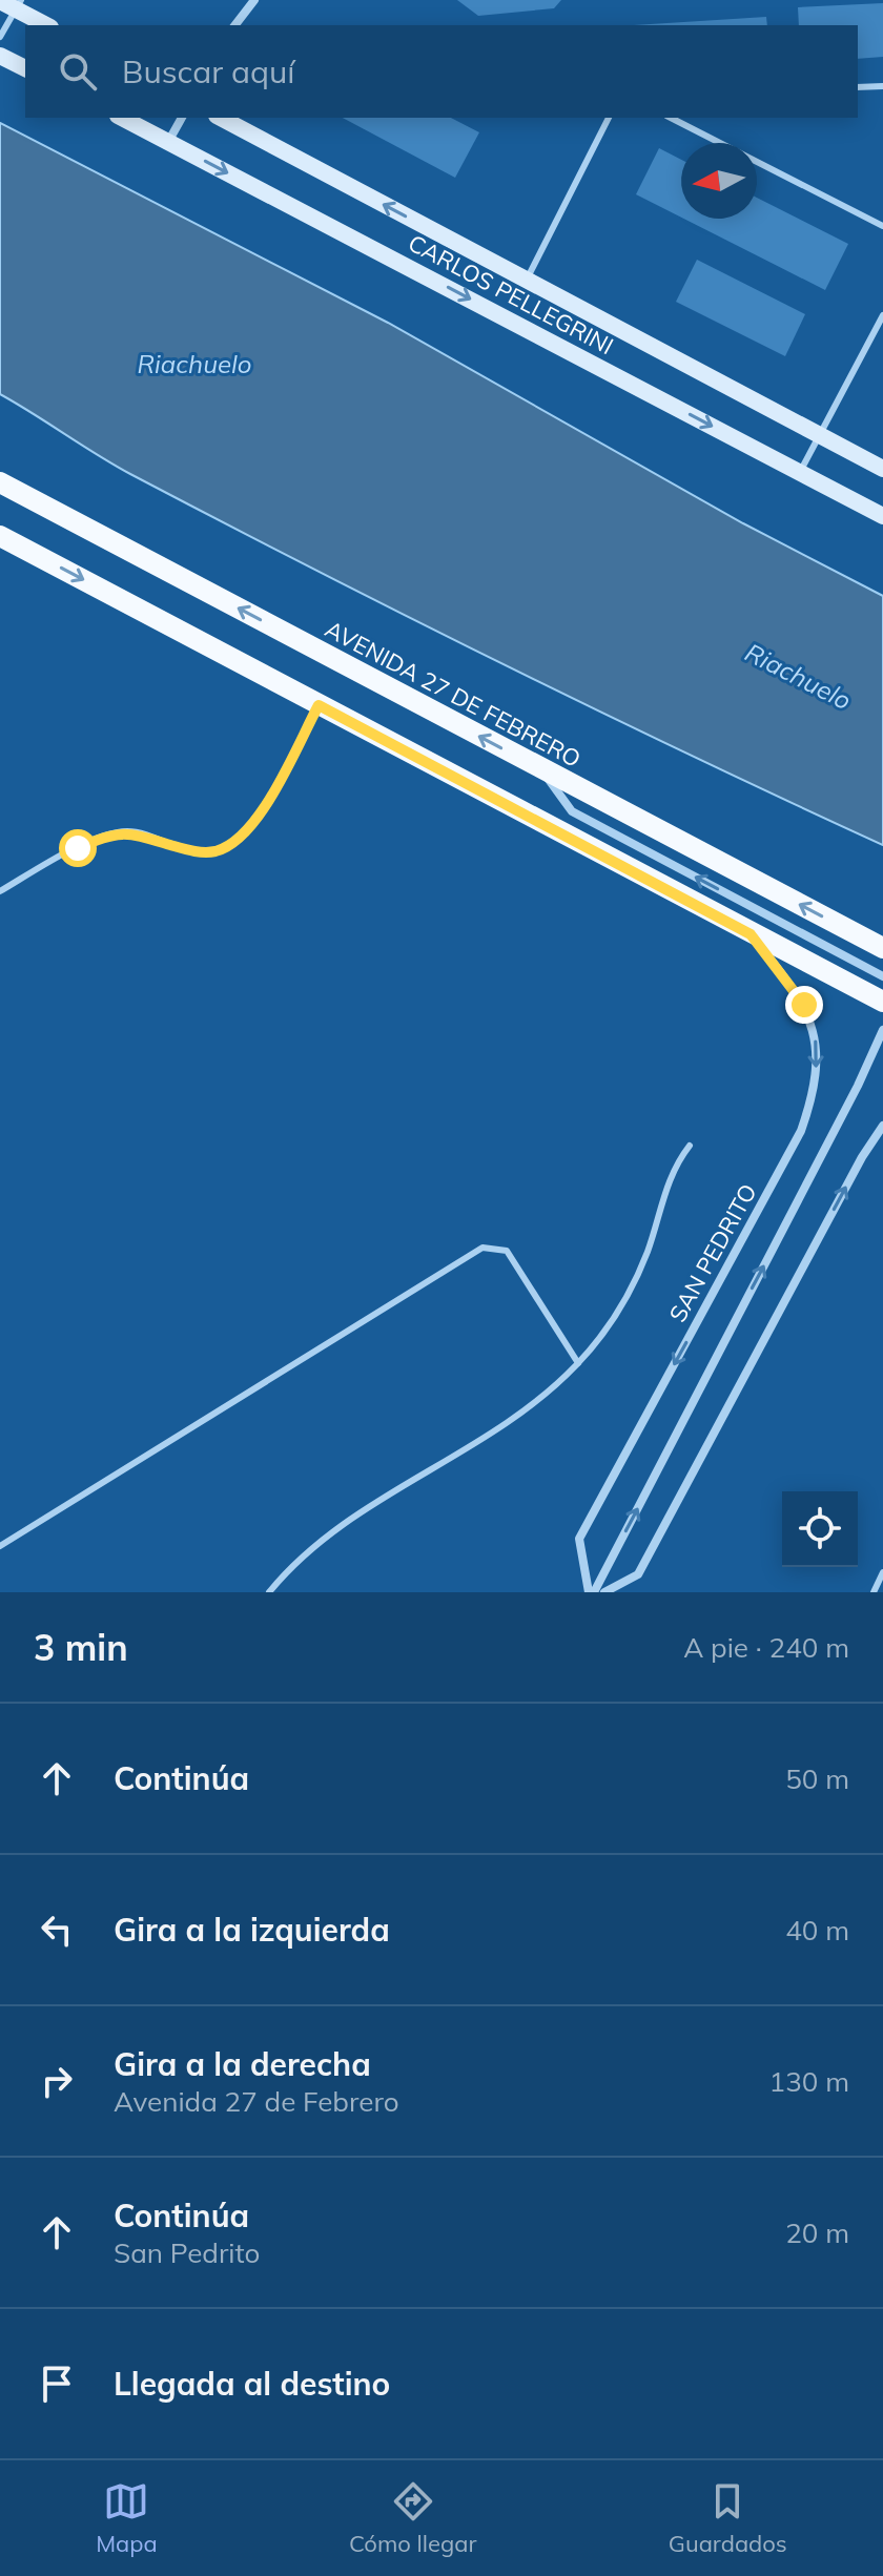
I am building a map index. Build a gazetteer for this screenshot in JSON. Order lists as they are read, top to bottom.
{
  "streets": {
    "main road": ["CARLOS PELLEGRINI", "AVENIDA 27 DE FEBRERO"],
    "street": ["SAN PEDRITO"]
  },
  "water": ["Riachuelo"],
  "north": "left",
  "page": {
    "search": "Buscar aquí",
    "heading": ["3 min", "A pie · 240 m"],
    "list": [
      ["Continúa", "50 m"],
      ["Gira a la izquierda", "40 m"],
      ["Gira a la derecha", "Avenida 27 de Febrero", "130 m"],
      ["Continúa", "San Pedrito", "20 m"],
      "Llegada al destino"
    ],
    "nav": ["Mapa", "Cómo llegar", "Guardados"]
  }
}
